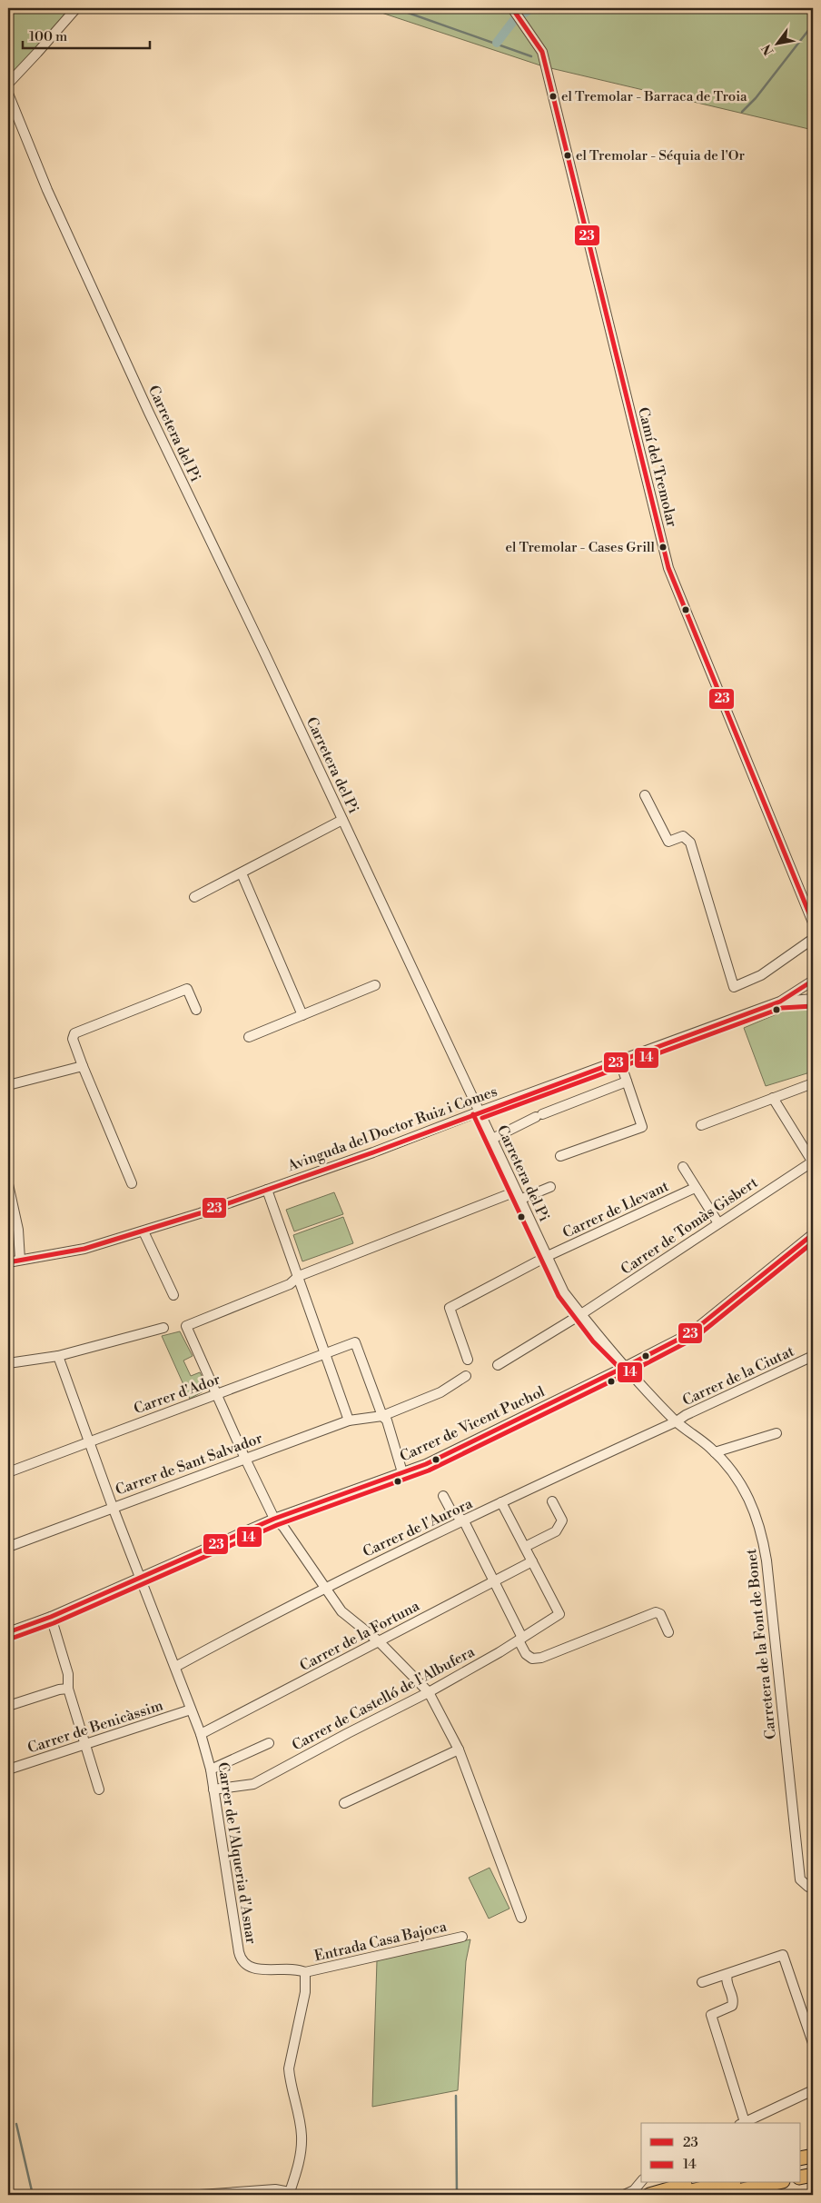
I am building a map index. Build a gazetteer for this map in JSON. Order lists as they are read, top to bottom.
{
  "streets": {
    "street": [
      "Carretera del Pi",
      "Camí del Tremolar",
      "Avinguda del Doctor Ruiz i Comes",
      "Carrer de Llevant",
      "Carrer de Tomàs Gisbert",
      "Carrer de la Ciutat",
      "Carrer d'Ador",
      "Carrer de Vicent Puchol",
      "Carrer de Sant Salvador",
      "Carrer de l'Aurora",
      "Carrer de la Fortuna",
      "Carretera de la Font de Bonet",
      "Carrer de Castelló de l'Albufera",
      "Carrer de Benicàssim",
      "Carrer de l'Alqueria d'Asnar",
      "Entrada Casa Bajoca"
    ]
  },
  "crossings": [
    ["Carretera del Pi", "Avinguda del Doctor Ruiz i Comes"],
    ["Carretera del Pi", "Carrer de Llevant"],
    ["Carretera del Pi", "Carrer de Tomàs Gisbert"],
    ["Carretera del Pi", "Carrer de la Ciutat"],
    ["Carretera del Pi", "Carrer de Vicent Puchol"],
    ["Carretera del Pi", "Carrer de l'Aurora"],
    ["Carretera del Pi", "Carretera de la Font de Bonet"],
    ["Carrer de la Ciutat", "Carrer de l'Aurora"],
    ["Carrer de la Ciutat", "Carretera de la Font de Bonet"],
    ["Carrer d'Ador", "Carrer de Sant Salvador"],
    ["Carrer d'Ador", "Carrer de l'Alqueria d'Asnar"],
    ["Carrer de Vicent Puchol", "Carrer de l'Alqueria d'Asnar"],
    ["Carrer de Sant Salvador", "Carrer de l'Alqueria d'Asnar"],
    ["Carrer de l'Aurora", "Carretera de la Font de Bonet"],
    ["Carrer de l'Aurora", "Carrer de l'Alqueria d'Asnar"],
    ["Carrer de la Fortuna", "Carrer de Castelló de l'Albufera"],
    ["Carrer de la Fortuna", "Carrer de l'Alqueria d'Asnar"],
    ["Carrer de Castelló de l'Albufera", "Carrer de l'Alqueria d'Asnar"],
    ["Carrer de Benicàssim", "Carrer de l'Alqueria d'Asnar"],
    ["Carrer de l'Alqueria d'Asnar", "Entrada Casa Bajoca"]
  ],
  "places": ["el Tremolar - Barraca de Troia", "el Tremolar - Séquia de l'Or", "el Tremolar - Cases Grill"],
  "lines": ["transit line 23", "transit line 14"],
  "legend": ["23", "14"],
  "scale_bar": "100 m",
  "north": "bottom left"
}
